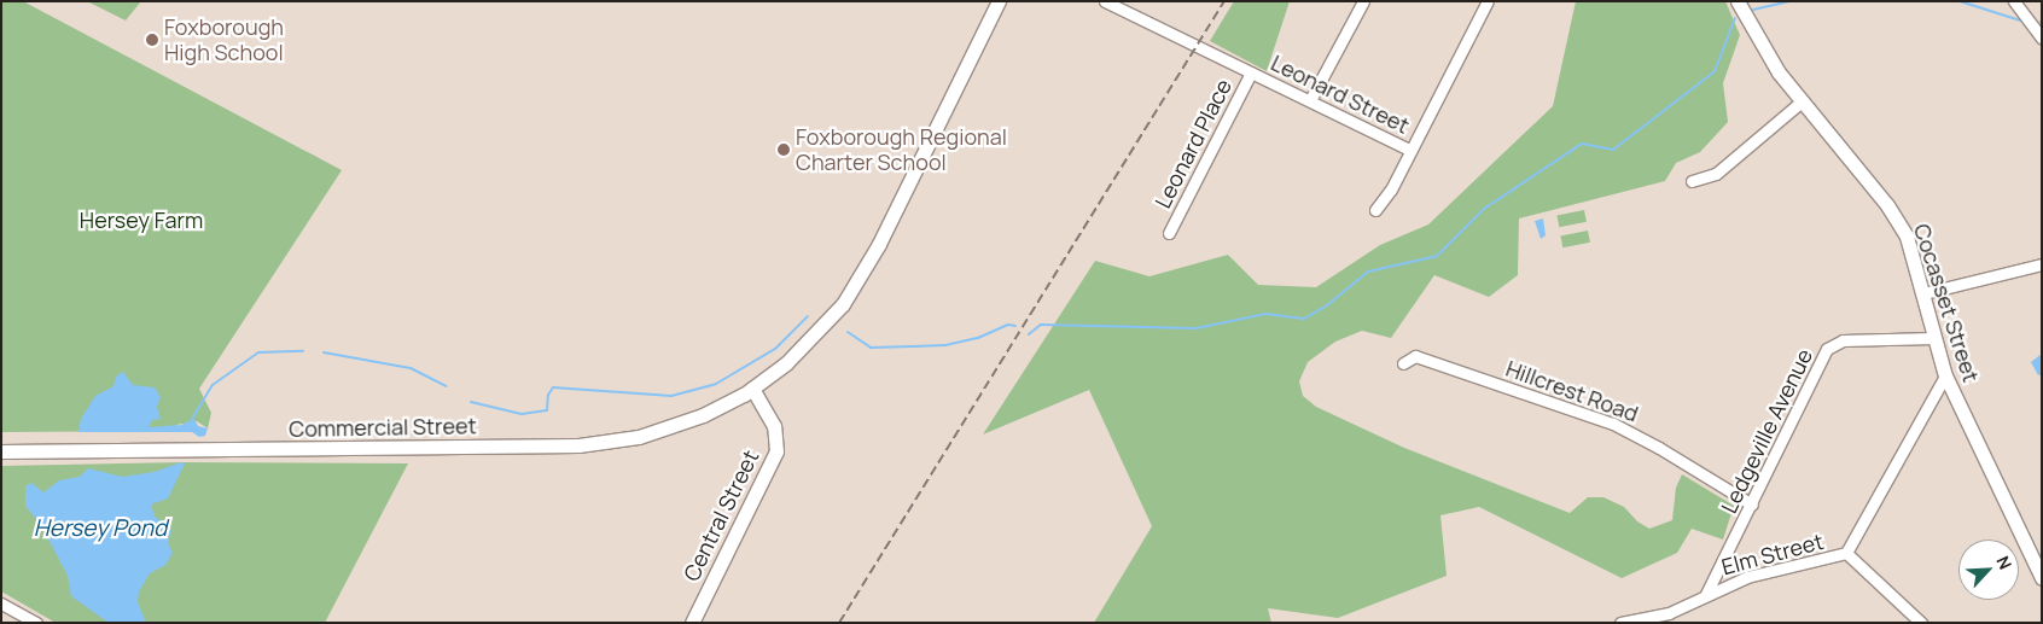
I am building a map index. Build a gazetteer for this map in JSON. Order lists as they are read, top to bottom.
{
  "streets": {
    "main road": ["Cocasset Street", "Commercial Street", "Central Street"],
    "street": [
      "Leonard Street",
      "Leonard Place",
      "Hillcrest Road",
      "Ledgeville Avenue",
      "Elm Street"
    ]
  },
  "crossings": [
    ["Leonard Street", "Leonard Place"],
    ["Cocasset Street", "Ledgeville Avenue"],
    ["Cocasset Street", "Elm Street"],
    ["Hillcrest Road", "Ledgeville Avenue"],
    ["Commercial Street", "Central Street"],
    ["Ledgeville Avenue", "Elm Street"]
  ],
  "water": ["Hersey Pond"],
  "parks": ["Hersey Farm"],
  "places": ["Foxborough High School", "Foxborough Regional Charter School"],
  "north": "top right"
}
